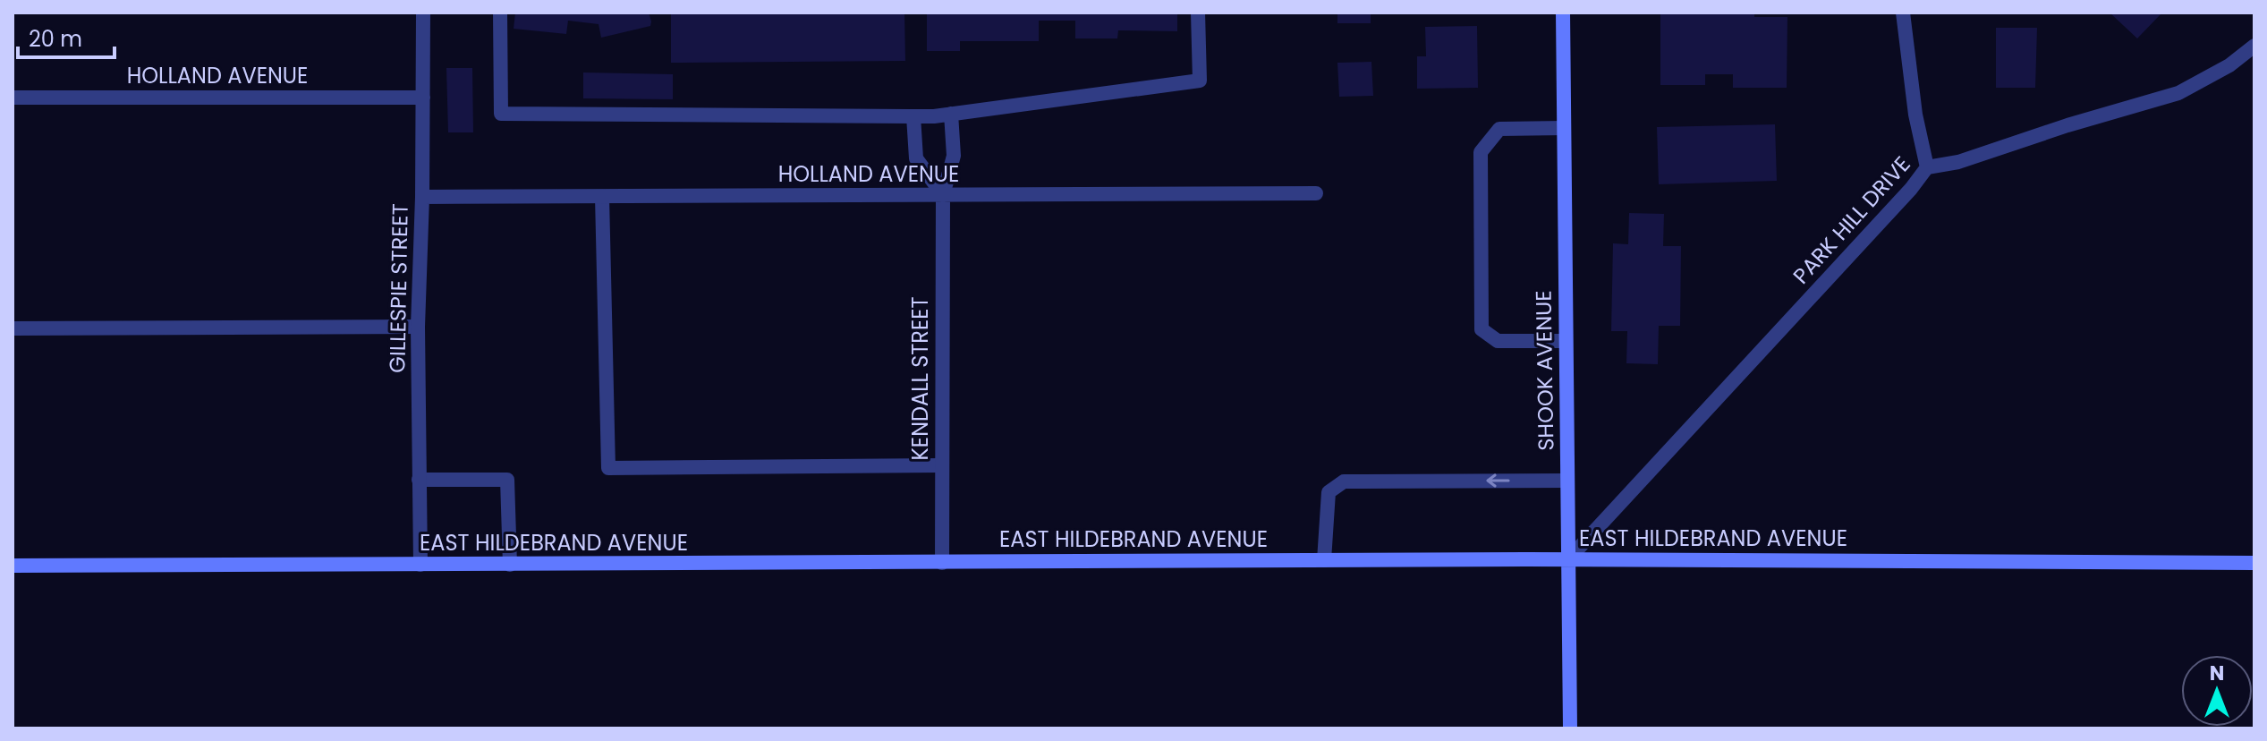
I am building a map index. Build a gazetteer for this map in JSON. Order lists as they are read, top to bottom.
{
  "streets": {
    "main road": ["SHOOK AVENUE", "EAST HILDEBRAND AVENUE"],
    "street": [
      "HOLLAND AVENUE",
      "PARK HILL DRIVE",
      "GILLESPIE STREET",
      "KENDALL STREET"
    ]
  },
  "crossings": [
    ["HOLLAND AVENUE", "GILLESPIE STREET"],
    ["HOLLAND AVENUE", "KENDALL STREET"],
    ["PARK HILL DRIVE", "SHOOK AVENUE"],
    ["PARK HILL DRIVE", "EAST HILDEBRAND AVENUE"],
    ["GILLESPIE STREET", "EAST HILDEBRAND AVENUE"],
    ["SHOOK AVENUE", "EAST HILDEBRAND AVENUE"],
    ["KENDALL STREET", "EAST HILDEBRAND AVENUE"]
  ],
  "scale_bar": "20 m",
  "north": "top"
}
